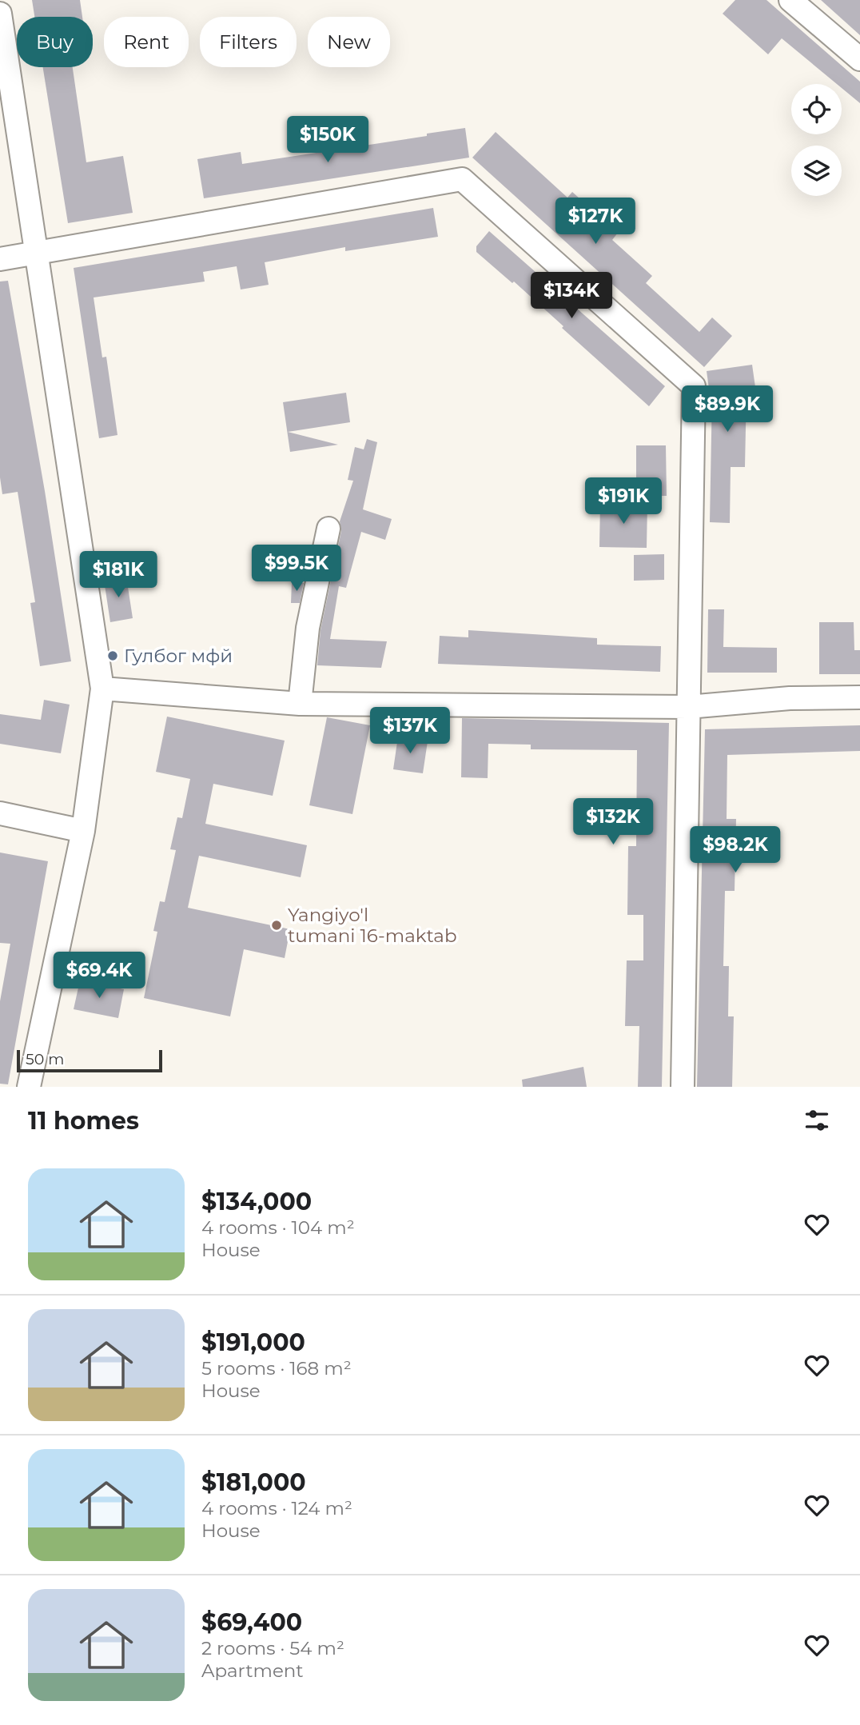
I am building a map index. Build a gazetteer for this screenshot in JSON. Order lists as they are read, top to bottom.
{
  "places": ["Гулбог мфй", "Yangiyo'l tumani 16-maktab"],
  "scale_bar": "50 m",
  "page": {
    "chip": [
      "Buy",
      "Rent",
      "Filters",
      "New"
    ],
    "price": [
      "$150K",
      "$127K",
      "$134K",
      "$89.9K",
      "$191K",
      "$99.5K",
      "$181K",
      "$137K",
      "$132K",
      "$98.2K",
      "$69.4K"
    ],
    "scale": "50 m",
    "heading": "11 homes",
    "list": [
      {
        "name": "$134,000",
        "note": "4 rooms · 104 m² · House"
      },
      {
        "name": "$191,000",
        "note": "5 rooms · 168 m² · House"
      },
      {
        "name": "$181,000",
        "note": "4 rooms · 124 m² · House"
      },
      {
        "name": "$69,400",
        "note": "2 rooms · 54 m² · Apartment"
      }
    ]
  }
}
